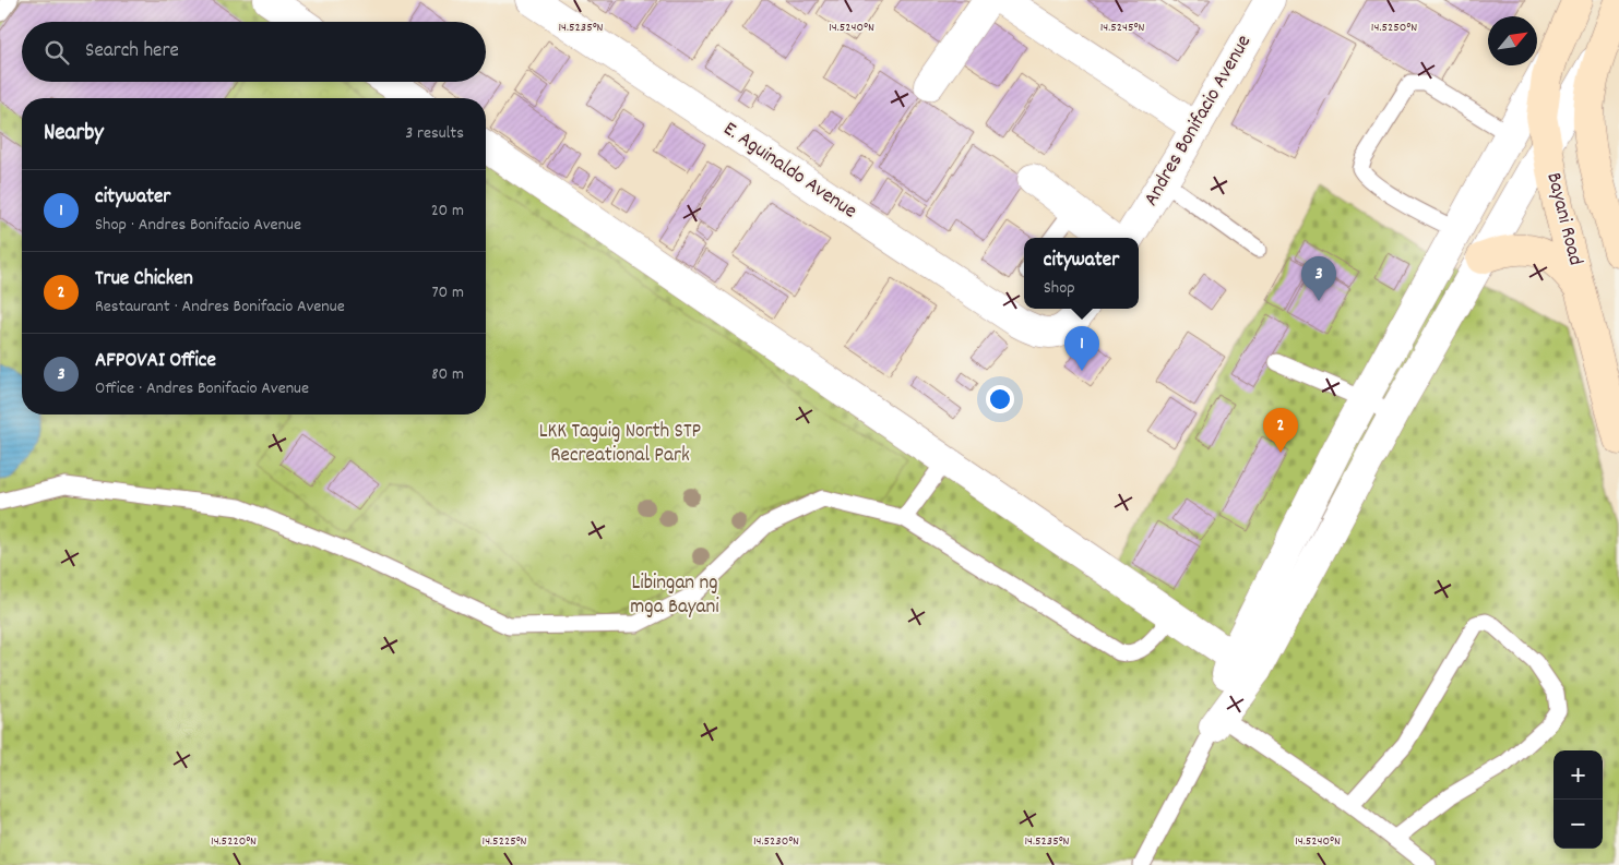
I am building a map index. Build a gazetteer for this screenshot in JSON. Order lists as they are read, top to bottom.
{
  "streets": {
    "main road": ["Bayani Road"],
    "street": ["Andres Bonifacio Avenue", "E. Aguinaldo Avenue"]
  },
  "parks": ["LKK Taguig North STP Recreational Park", "Libingan ng mga Bayani"],
  "north": "top right",
  "page": {
    "search": "Search here",
    "heading": ["Nearby", "3 results"],
    "list": [
      {
        "mark": "1",
        "name": "citywater",
        "note": "Shop · Andres Bonifacio Avenue",
        "value": "20 m"
      },
      {
        "mark": "2",
        "name": "True Chicken",
        "note": "Restaurant · Andres Bonifacio Avenue",
        "value": "70 m"
      },
      {
        "mark": "3",
        "name": "AFPOVAI Office",
        "note": "Office · Andres Bonifacio Avenue",
        "value": "80 m"
      }
    ],
    "popup": ["citywater", "Shop"],
    "pins": ["3", "1", "2"],
    "map_buttons": ["+", "−"]
  },
  "coordinates": [
    "14.5235°N",
    "14.5240°N",
    "14.5245°N",
    "14.5250°N",
    "14.5220°N",
    "14.5225°N",
    "14.5230°N"
  ]
}
